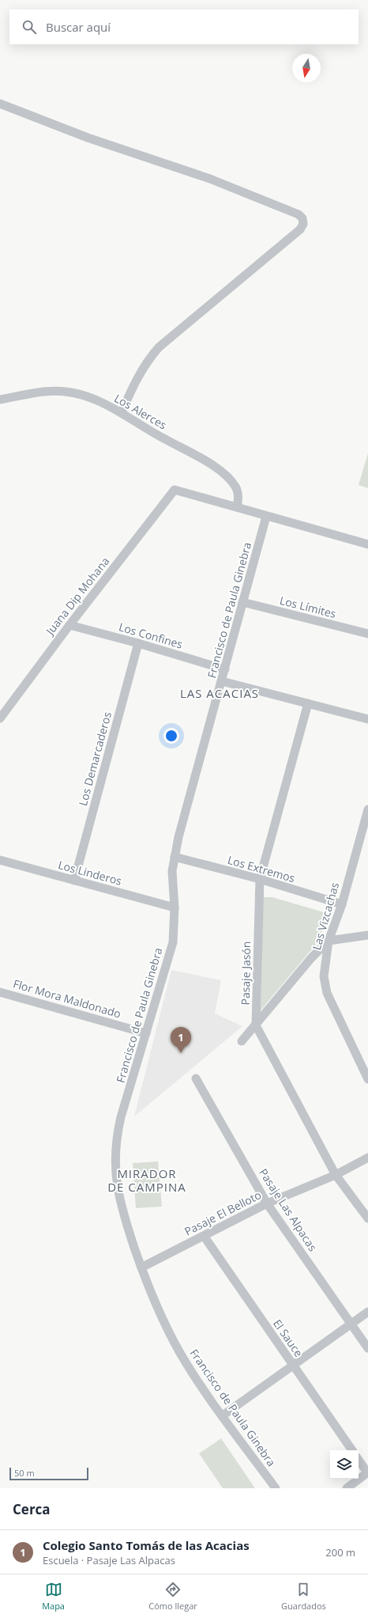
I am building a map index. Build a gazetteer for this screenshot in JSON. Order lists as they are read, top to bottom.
{
  "streets": {
    "street": [
      "Los Alerces",
      "Juana Dip Mohana",
      "Los Límites",
      "Francisco de Paula Ginebra",
      "Los Confines",
      "Los Demarcaderos",
      "Los Extremos",
      "Los Linderos",
      "Las Vizcachas",
      "Pasaje Jasón",
      "Flor Mora Maldonado",
      "Pasaje Las Alpacas",
      "Pasaje El Belloto",
      "El Sauce"
    ]
  },
  "crossings": [
    ["Los Alerces", "Juana Dip Mohana"],
    ["Juana Dip Mohana", "Los Confines"],
    ["Los Límites", "Francisco de Paula Ginebra"],
    ["Francisco de Paula Ginebra", "Los Confines"],
    ["Francisco de Paula Ginebra", "Los Extremos"],
    ["Francisco de Paula Ginebra", "Los Linderos"],
    ["Francisco de Paula Ginebra", "Flor Mora Maldonado"],
    ["Francisco de Paula Ginebra", "Pasaje El Belloto"],
    ["Los Confines", "Los Demarcaderos"],
    ["Los Demarcaderos", "Los Linderos"],
    ["Los Extremos", "Las Vizcachas"],
    ["Los Extremos", "Pasaje Jasón"],
    ["Pasaje Jasón", "Pasaje El Belloto"],
    ["Pasaje Las Alpacas", "Pasaje El Belloto"],
    ["Pasaje El Belloto", "El Sauce"]
  ],
  "districts": ["LAS ACACIAS", "MIRADOR DE CAMPINA"],
  "scale_bar": "50 m",
  "north": "bottom",
  "page": {
    "search": "Buscar aquí",
    "pins": "1",
    "scale": "50 m",
    "heading": "Cerca",
    "list": [
      {
        "mark": "1",
        "name": "Colegio Santo Tomás de las Acacias",
        "note": "Escuela · Pasaje Las Alpacas",
        "value": "200 m"
      }
    ],
    "nav": ["Mapa", "Cómo llegar", "Guardados"]
  }
}
